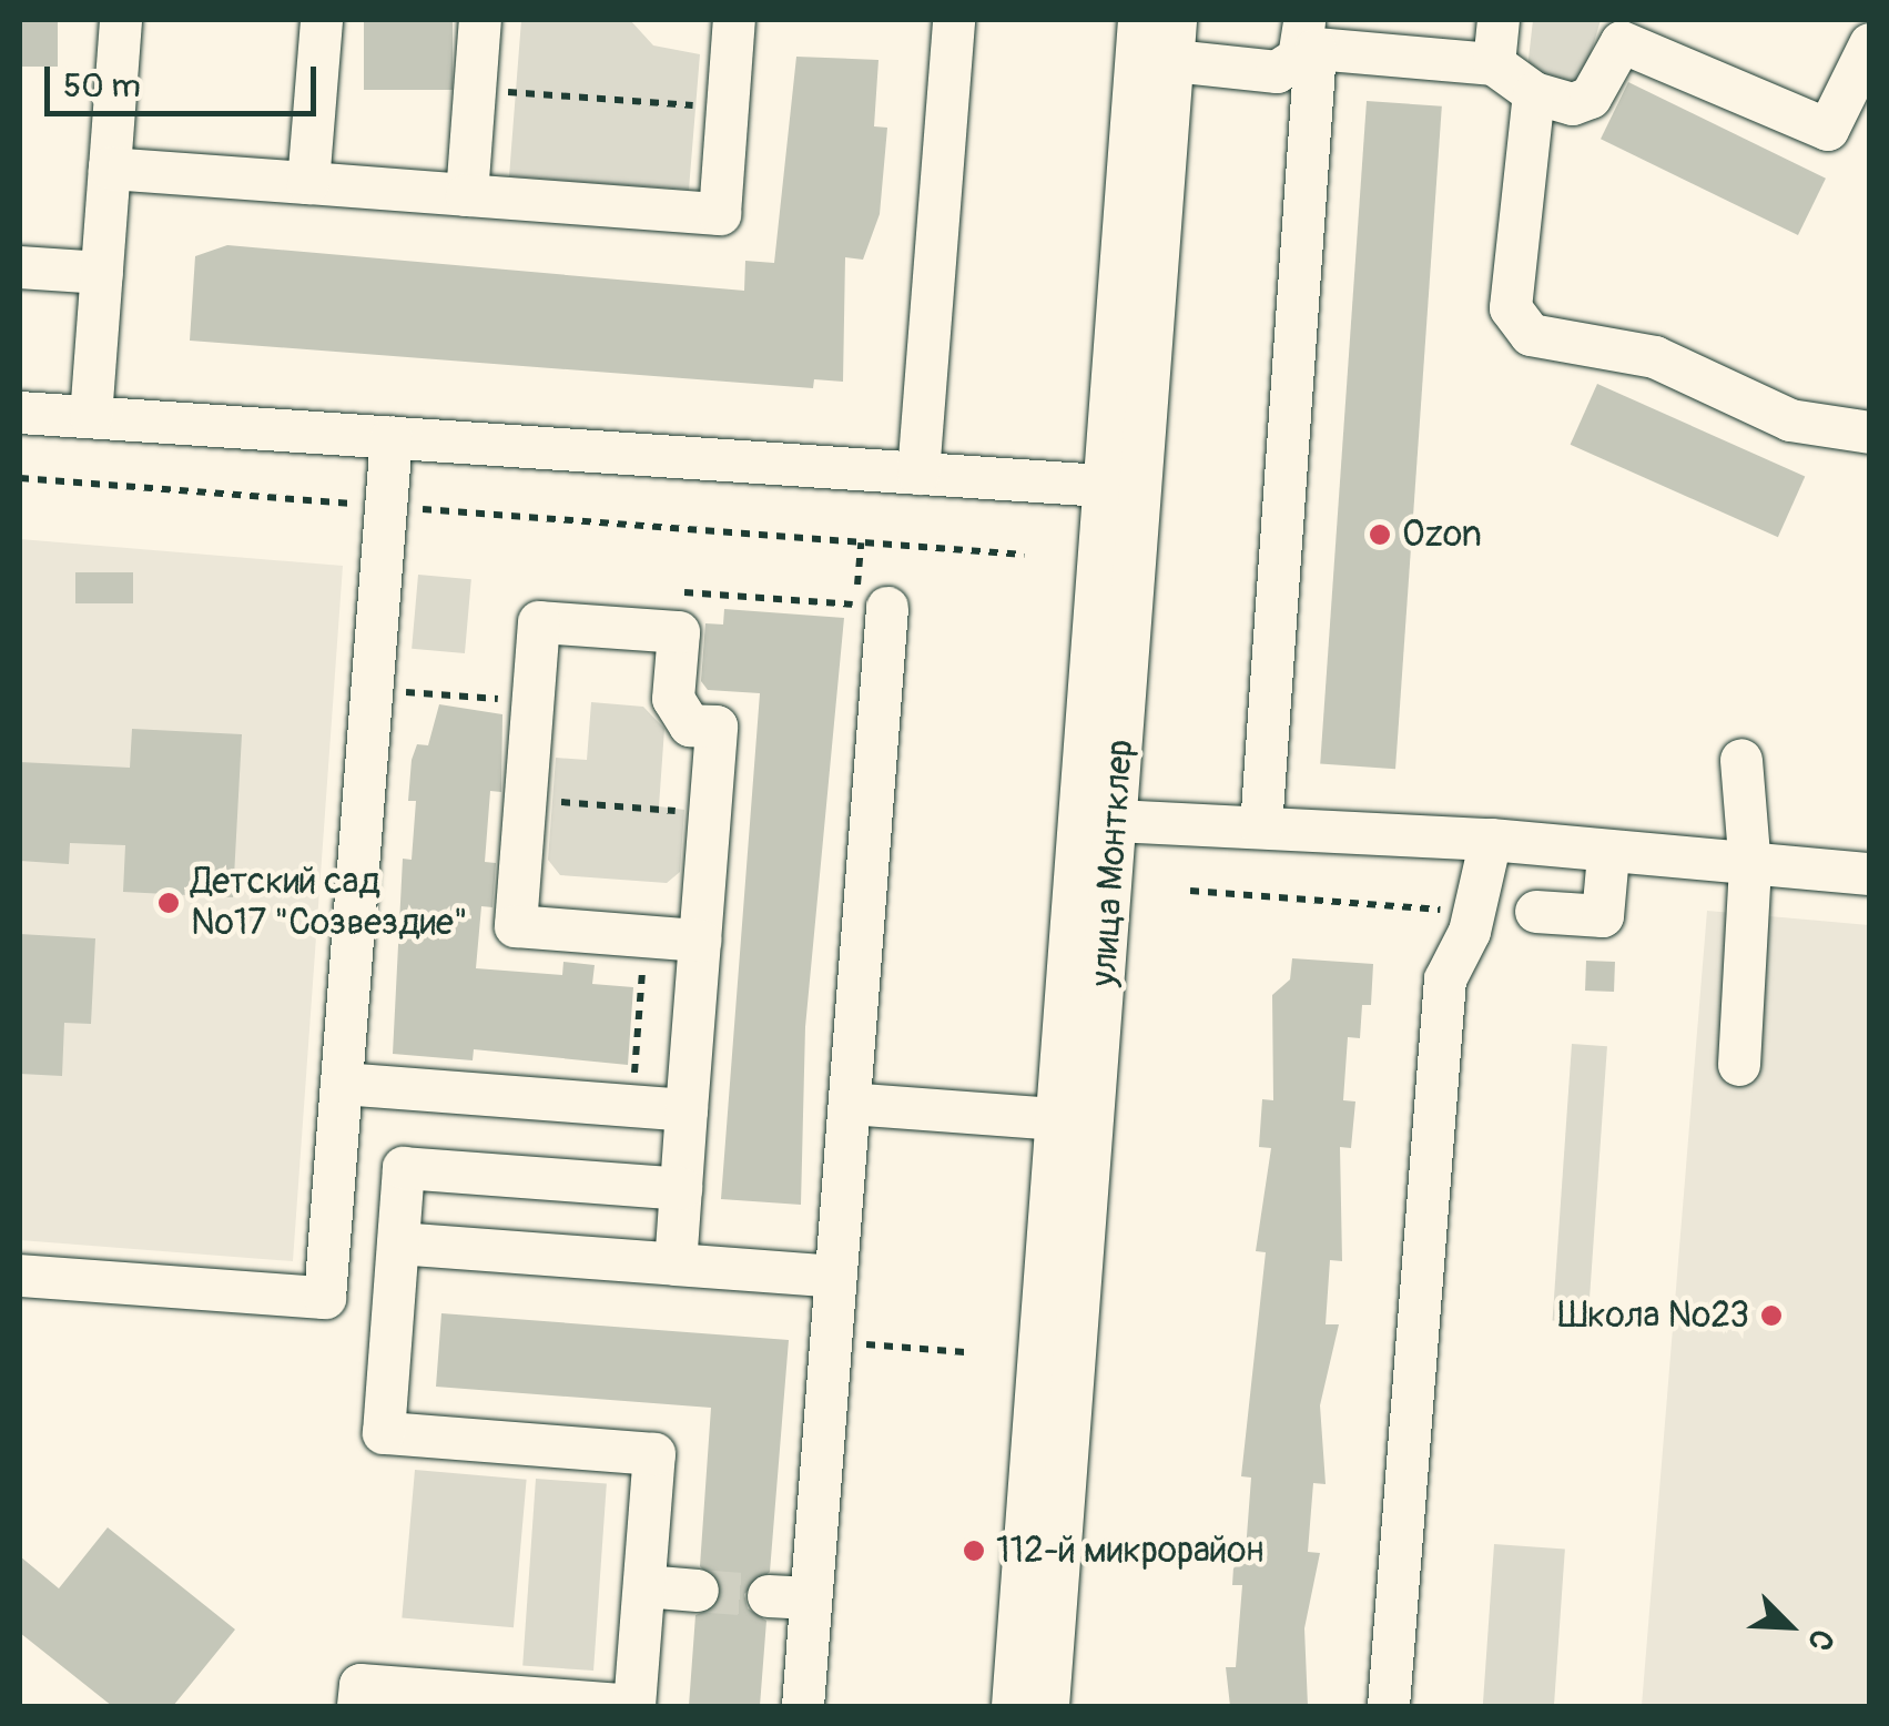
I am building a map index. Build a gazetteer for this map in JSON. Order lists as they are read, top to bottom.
{
  "streets": {
    "street": ["улица Монтклер"]
  },
  "places": [
    "Ozon",
    "Детский сад №17 \"Созвездие\"",
    "Школа №23",
    "112-й микрорайон"
  ],
  "scale_bar": "50 m",
  "north": "bottom right"
}
